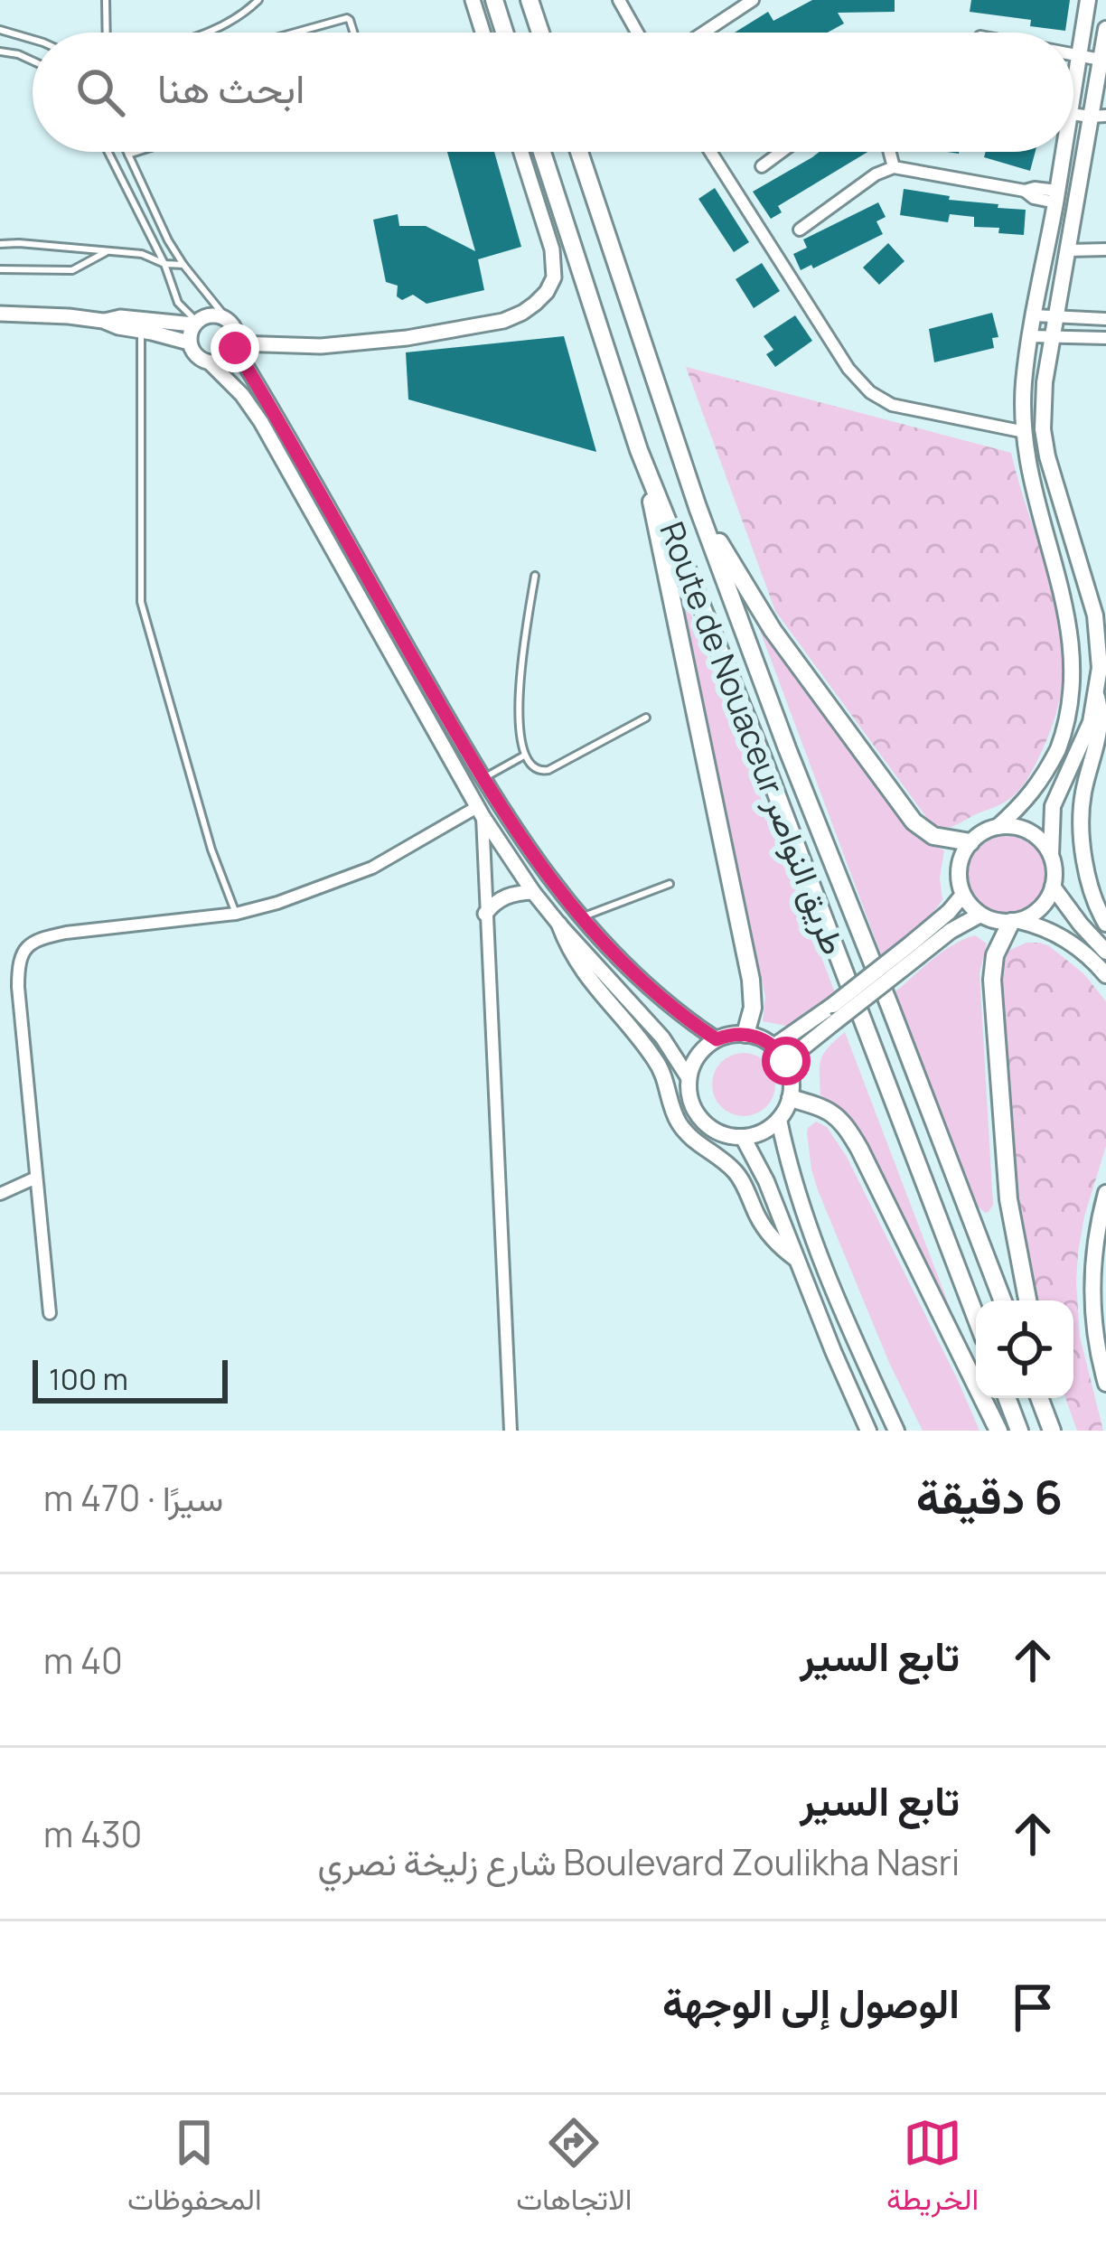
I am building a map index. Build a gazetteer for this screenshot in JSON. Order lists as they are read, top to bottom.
{
  "streets": {
    "highway": ["Route de Nouaceur طريق النواصر"]
  },
  "scale_bar": "100 m",
  "page": {
    "search": "ابحث هنا",
    "scale": "100 m",
    "heading": ["6 دقيقة", "سيرًا · 470 m"],
    "list": [
      ["تابع السير", "40 m"],
      ["تابع السير", "Boulevard Zoulikha Nasri شارع زليخة نصري", "430 m"],
      "الوصول إلى الوجهة"
    ],
    "nav": ["الخريطة", "الاتجاهات", "المحفوظات"]
  }
}
